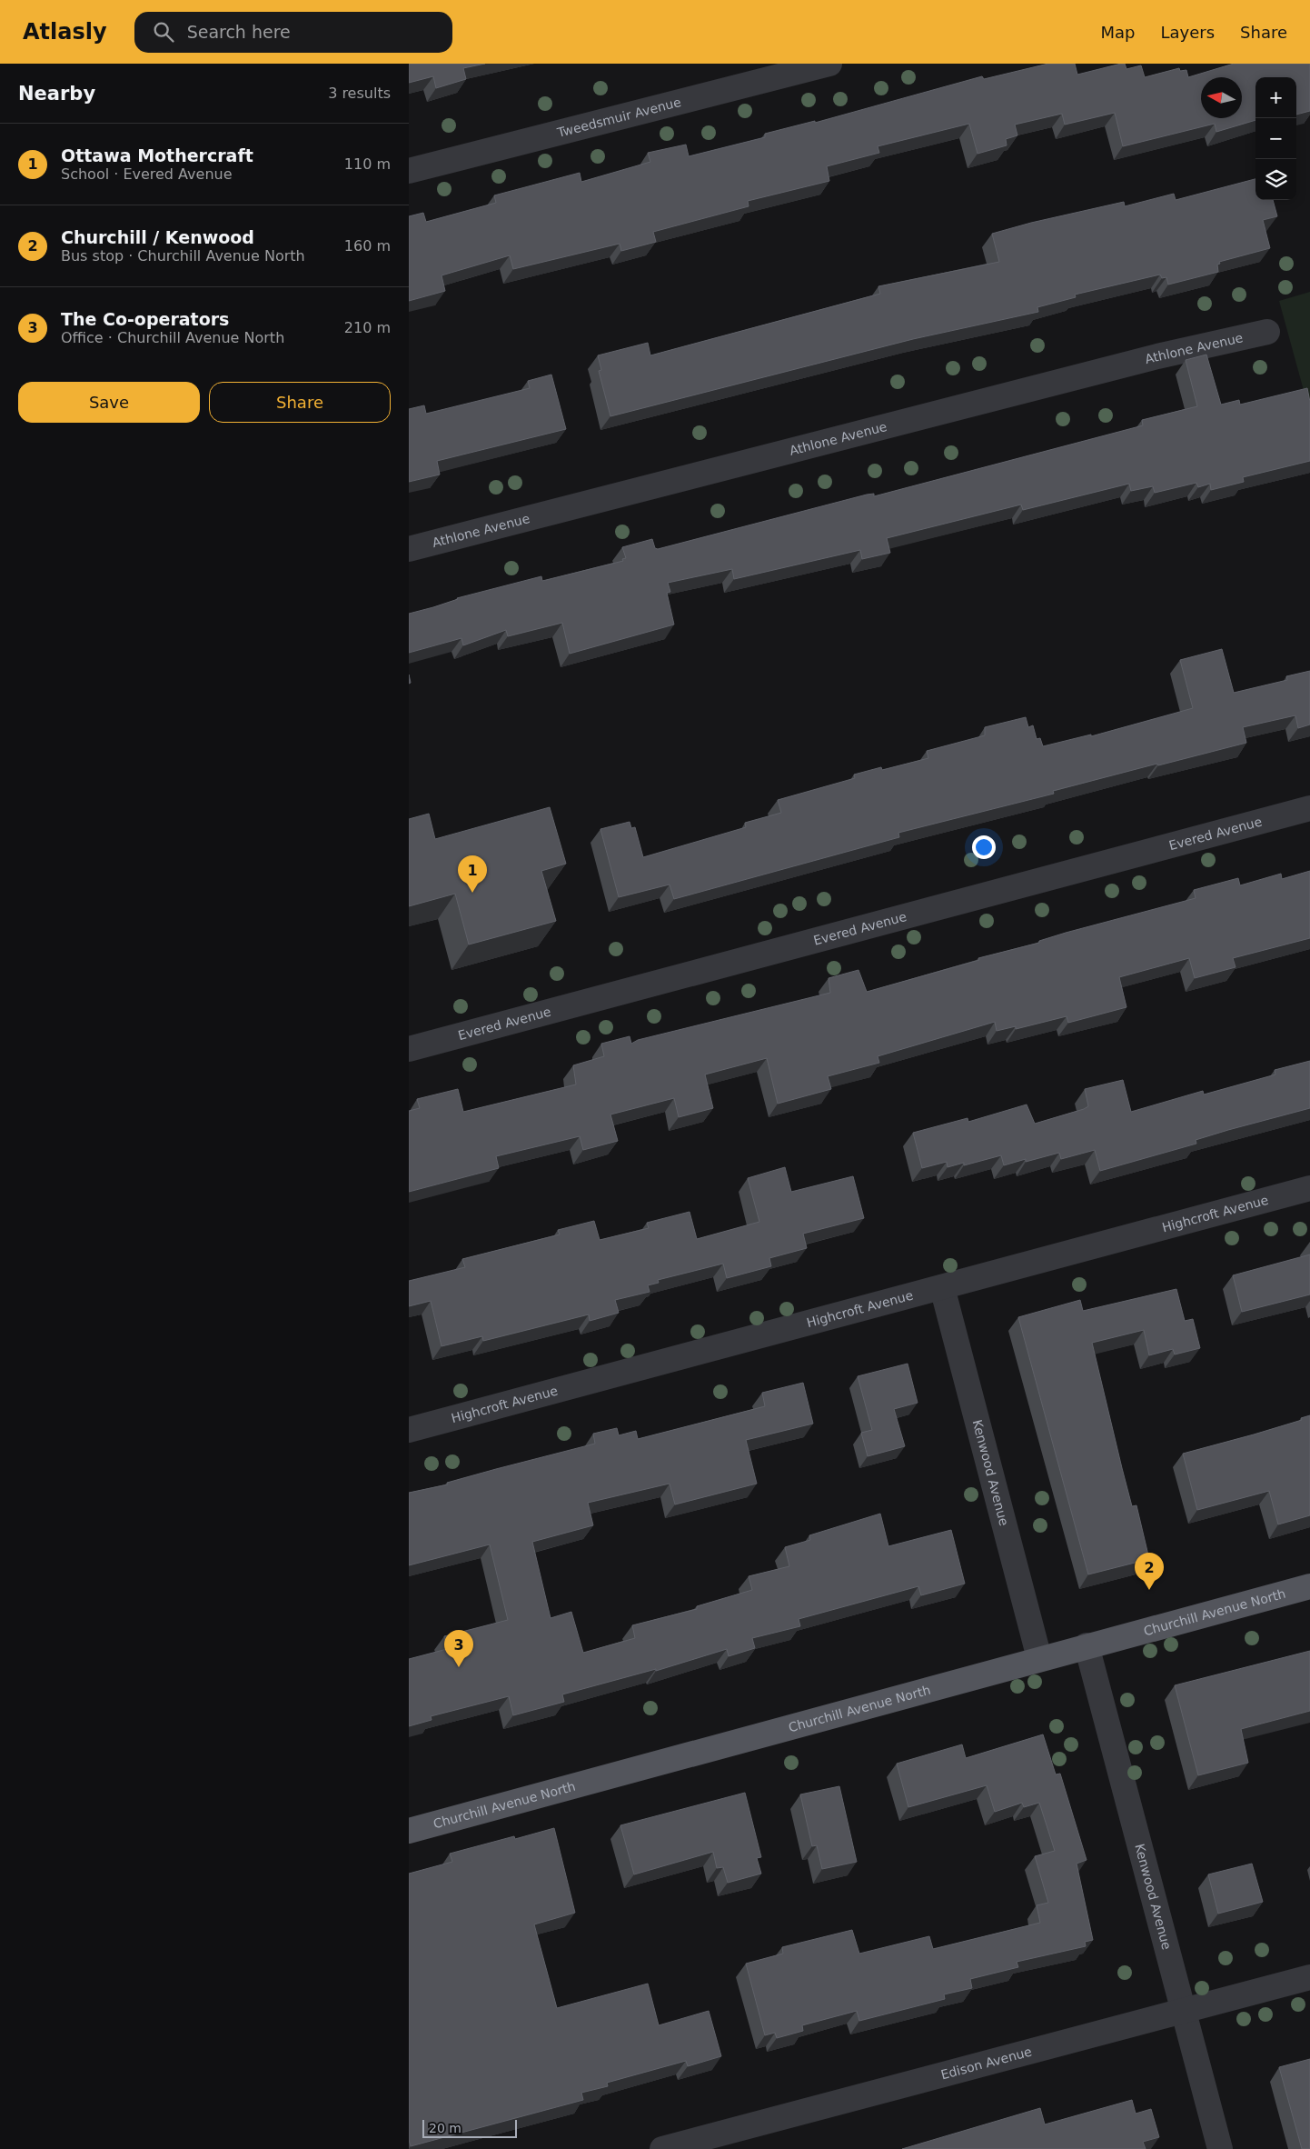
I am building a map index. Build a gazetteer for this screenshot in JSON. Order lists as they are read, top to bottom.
{
  "streets": {
    "main road": ["Churchill Avenue North"],
    "street": [
      "Tweedsmuir Avenue",
      "Athlone Avenue",
      "Evered Avenue",
      "Highcroft Avenue",
      "Kenwood Avenue",
      "Edison Avenue"
    ]
  },
  "crossings": [
    ["Highcroft Avenue", "Kenwood Avenue"],
    ["Kenwood Avenue", "Churchill Avenue North"],
    ["Kenwood Avenue", "Edison Avenue"]
  ],
  "scale_bar": "20 m",
  "north": "left",
  "page": {
    "header": "Atlasly",
    "search": "Search here",
    "nav": ["Map", "Layers", "Share"],
    "heading": ["Nearby", "3 results"],
    "map_buttons": ["+", "−"],
    "list": [
      {
        "mark": "1",
        "name": "Ottawa Mothercraft",
        "note": "School · Evered Avenue",
        "value": "110 m"
      },
      {
        "mark": "2",
        "name": "Churchill / Kenwood",
        "note": "Bus stop · Churchill Avenue North",
        "value": "160 m"
      },
      {
        "mark": "3",
        "name": "The Co-operators",
        "note": "Office · Churchill Avenue North",
        "value": "210 m"
      }
    ],
    "buttons": ["Save", "Share"],
    "pins": ["1", "2", "3"],
    "scale": "20 m"
  }
}
